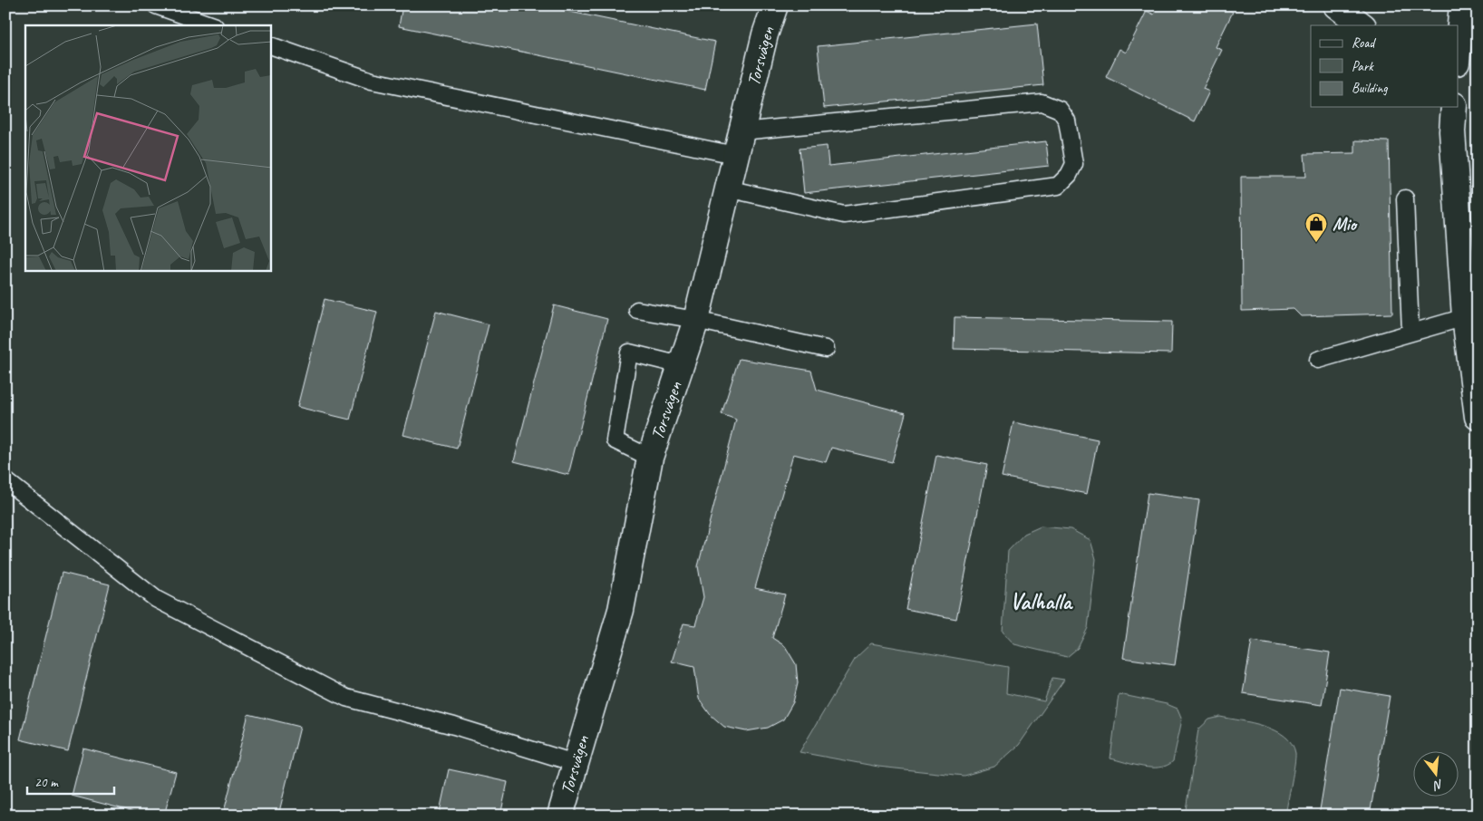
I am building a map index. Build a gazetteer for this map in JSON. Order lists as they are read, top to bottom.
{
  "streets": {
    "street": ["Torsvägen"]
  },
  "districts": ["Valhalla"],
  "places": {
    "shop": ["Mio"]
  },
  "legend": ["Road", "Park", "Building"],
  "scale_bar": "20 m",
  "north": "bottom"
}
